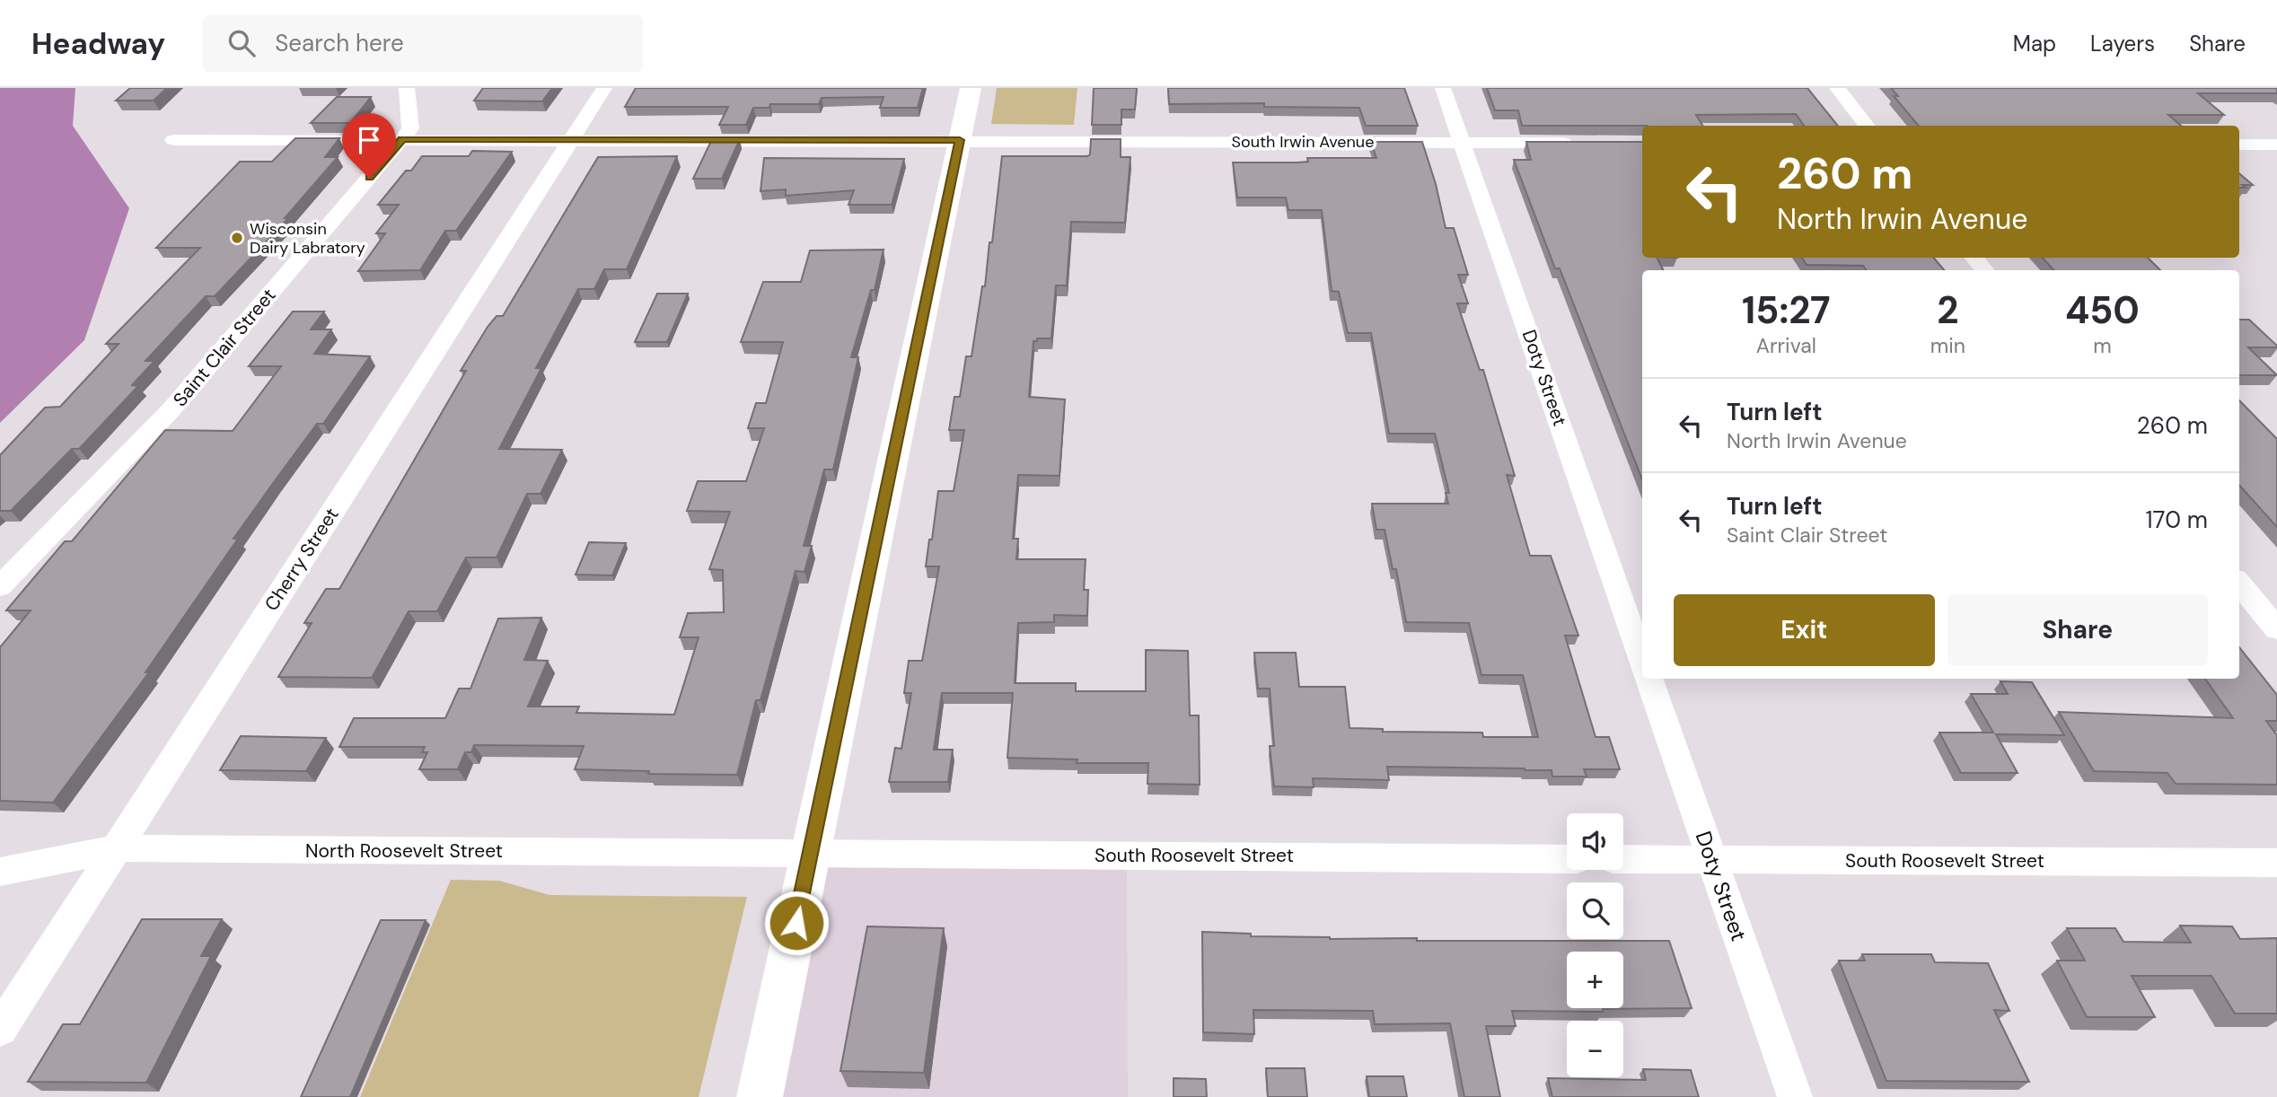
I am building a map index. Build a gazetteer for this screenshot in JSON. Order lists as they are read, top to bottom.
{
  "streets": {
    "street": [
      "South Irwin Avenue",
      "Saint Clair Street",
      "Doty Street",
      "Cherry Street",
      "North Roosevelt Street",
      "South Roosevelt Street"
    ]
  },
  "crossings": [
    ["South Irwin Avenue", "Saint Clair Street"],
    ["South Irwin Avenue", "Doty Street"],
    ["South Irwin Avenue", "Cherry Street"],
    ["Doty Street", "South Roosevelt Street"],
    ["Cherry Street", "North Roosevelt Street"],
    ["North Roosevelt Street", "South Roosevelt Street"]
  ],
  "places": ["Wisconsin Dairy Labratory"],
  "page": {
    "header": "Headway",
    "search": "Search here",
    "nav": ["Map", "Layers", "Share"],
    "turn": ["260 m", "North Irwin Avenue"],
    "eta": [
      "15:27",
      "Arrival",
      "2",
      "min",
      "450",
      "m"
    ],
    "list": [
      {
        "name": "Turn left",
        "note": "North Irwin Avenue",
        "value": "260 m"
      },
      {
        "name": "Turn left",
        "note": "Saint Clair Street",
        "value": "170 m"
      }
    ],
    "buttons": ["Exit", "Share"],
    "map_buttons": ["+", "−"]
  }
}
